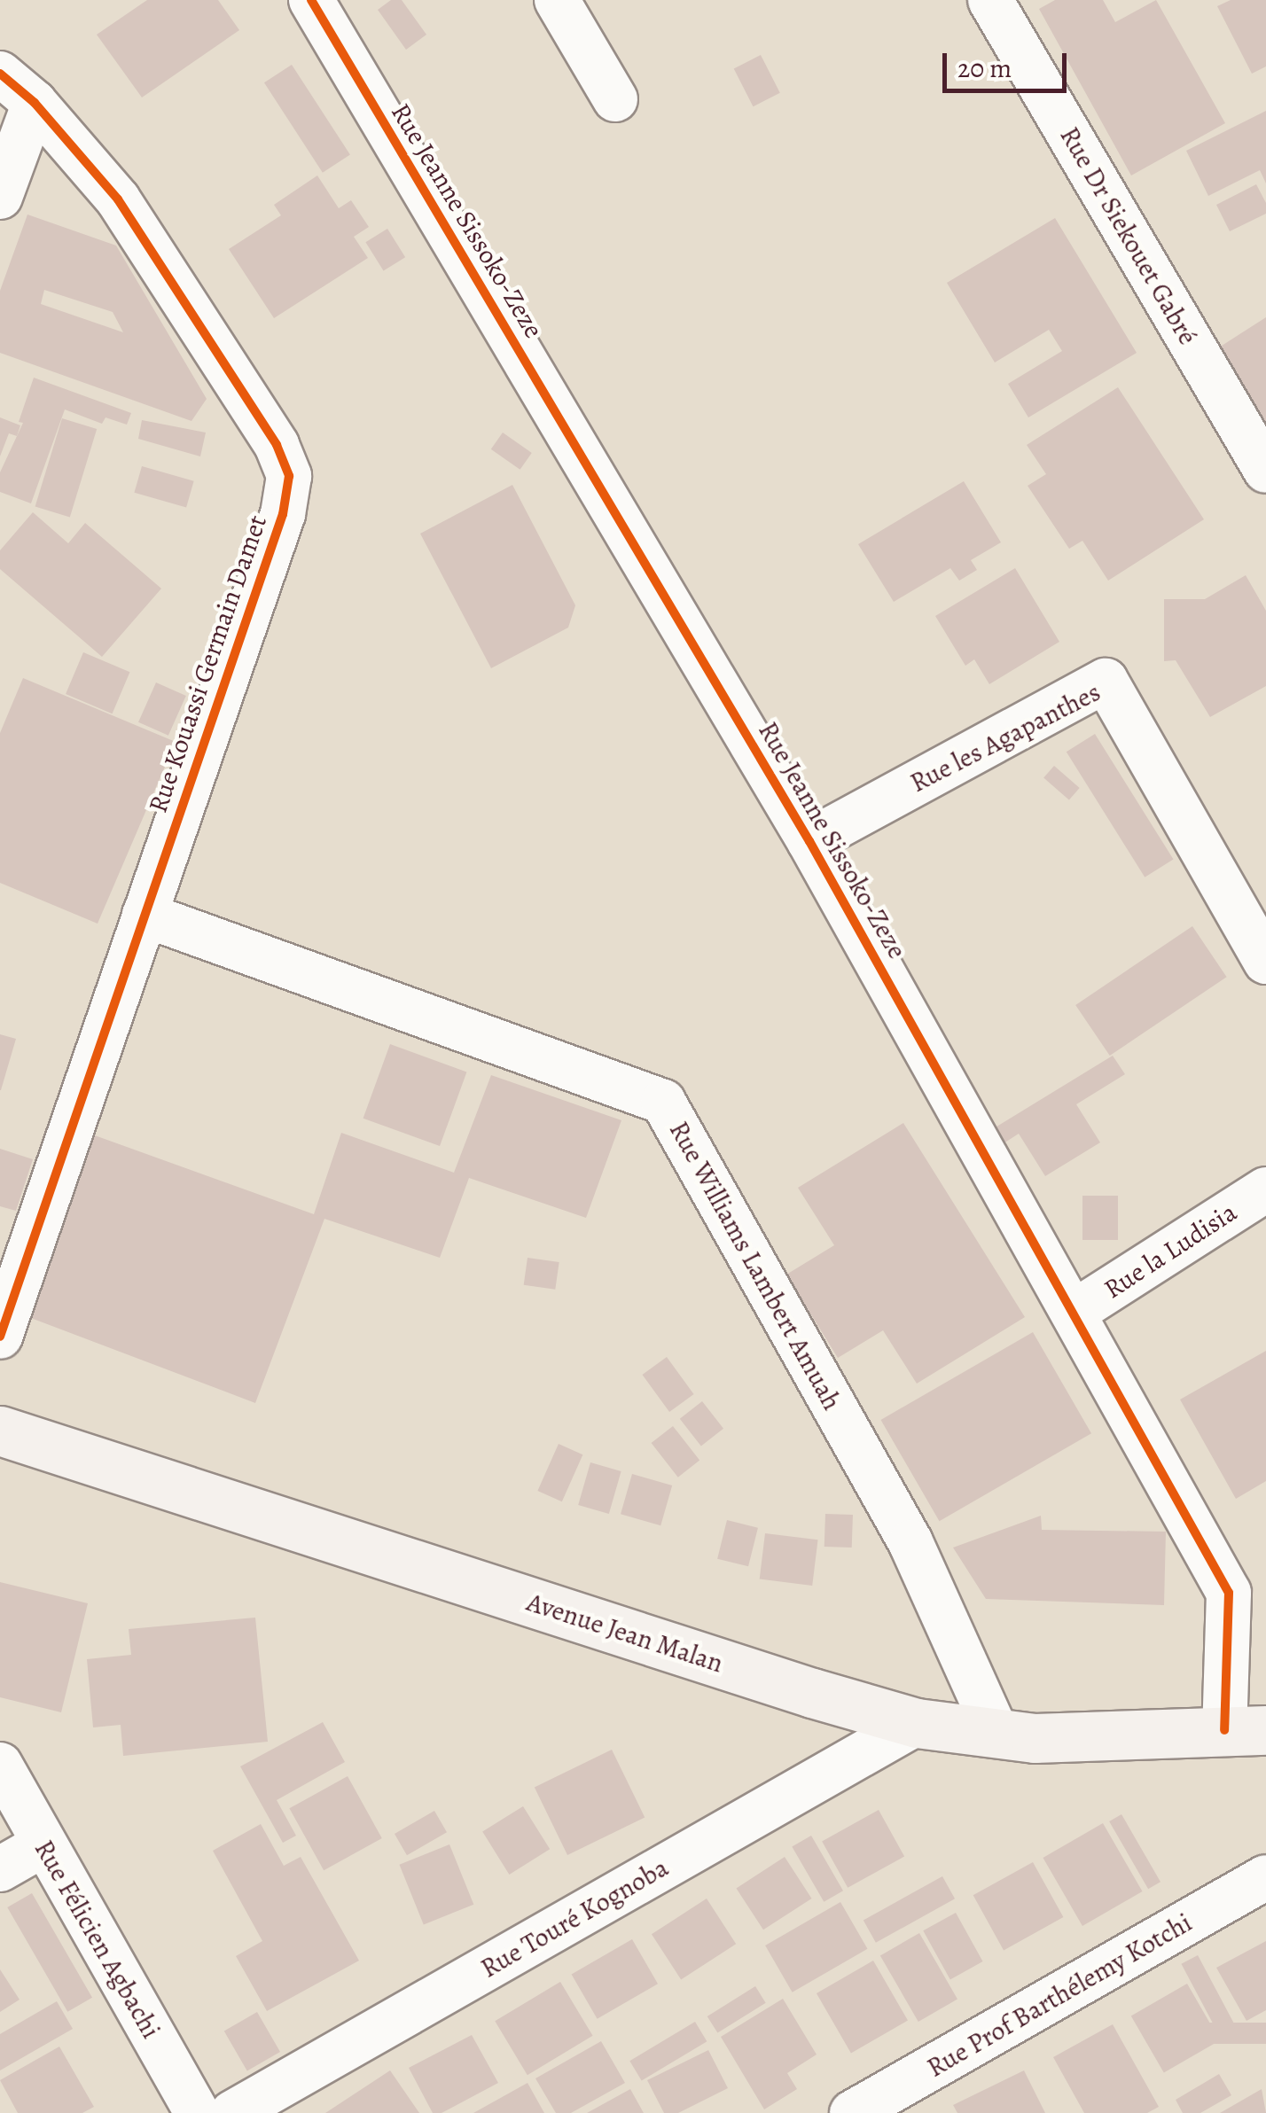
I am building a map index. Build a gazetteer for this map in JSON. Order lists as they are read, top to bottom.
{
  "streets": {
    "main road": ["Avenue Jean Malan"],
    "street": [
      "Rue Jeanne Sissoko-Zeze",
      "Rue Dr Siekouet Gabré",
      "Rue Kouassi Germain Damet",
      "Rue les Agapanthes",
      "Rue la Ludisia",
      "Rue Williams Lambert Amuah",
      "Rue Touré Kognoba",
      "Rue Félicien Agbachi",
      "Rue Prof Barthélemy Kotchi"
    ]
  },
  "crossings": [
    ["Rue Jeanne Sissoko-Zeze", "Rue les Agapanthes"],
    ["Rue Jeanne Sissoko-Zeze", "Rue la Ludisia"],
    ["Rue Jeanne Sissoko-Zeze", "Avenue Jean Malan"],
    ["Rue Kouassi Germain Damet", "Rue Williams Lambert Amuah"],
    ["Rue Williams Lambert Amuah", "Avenue Jean Malan"],
    ["Avenue Jean Malan", "Rue Touré Kognoba"]
  ],
  "scale_bar": "20 m"
}
